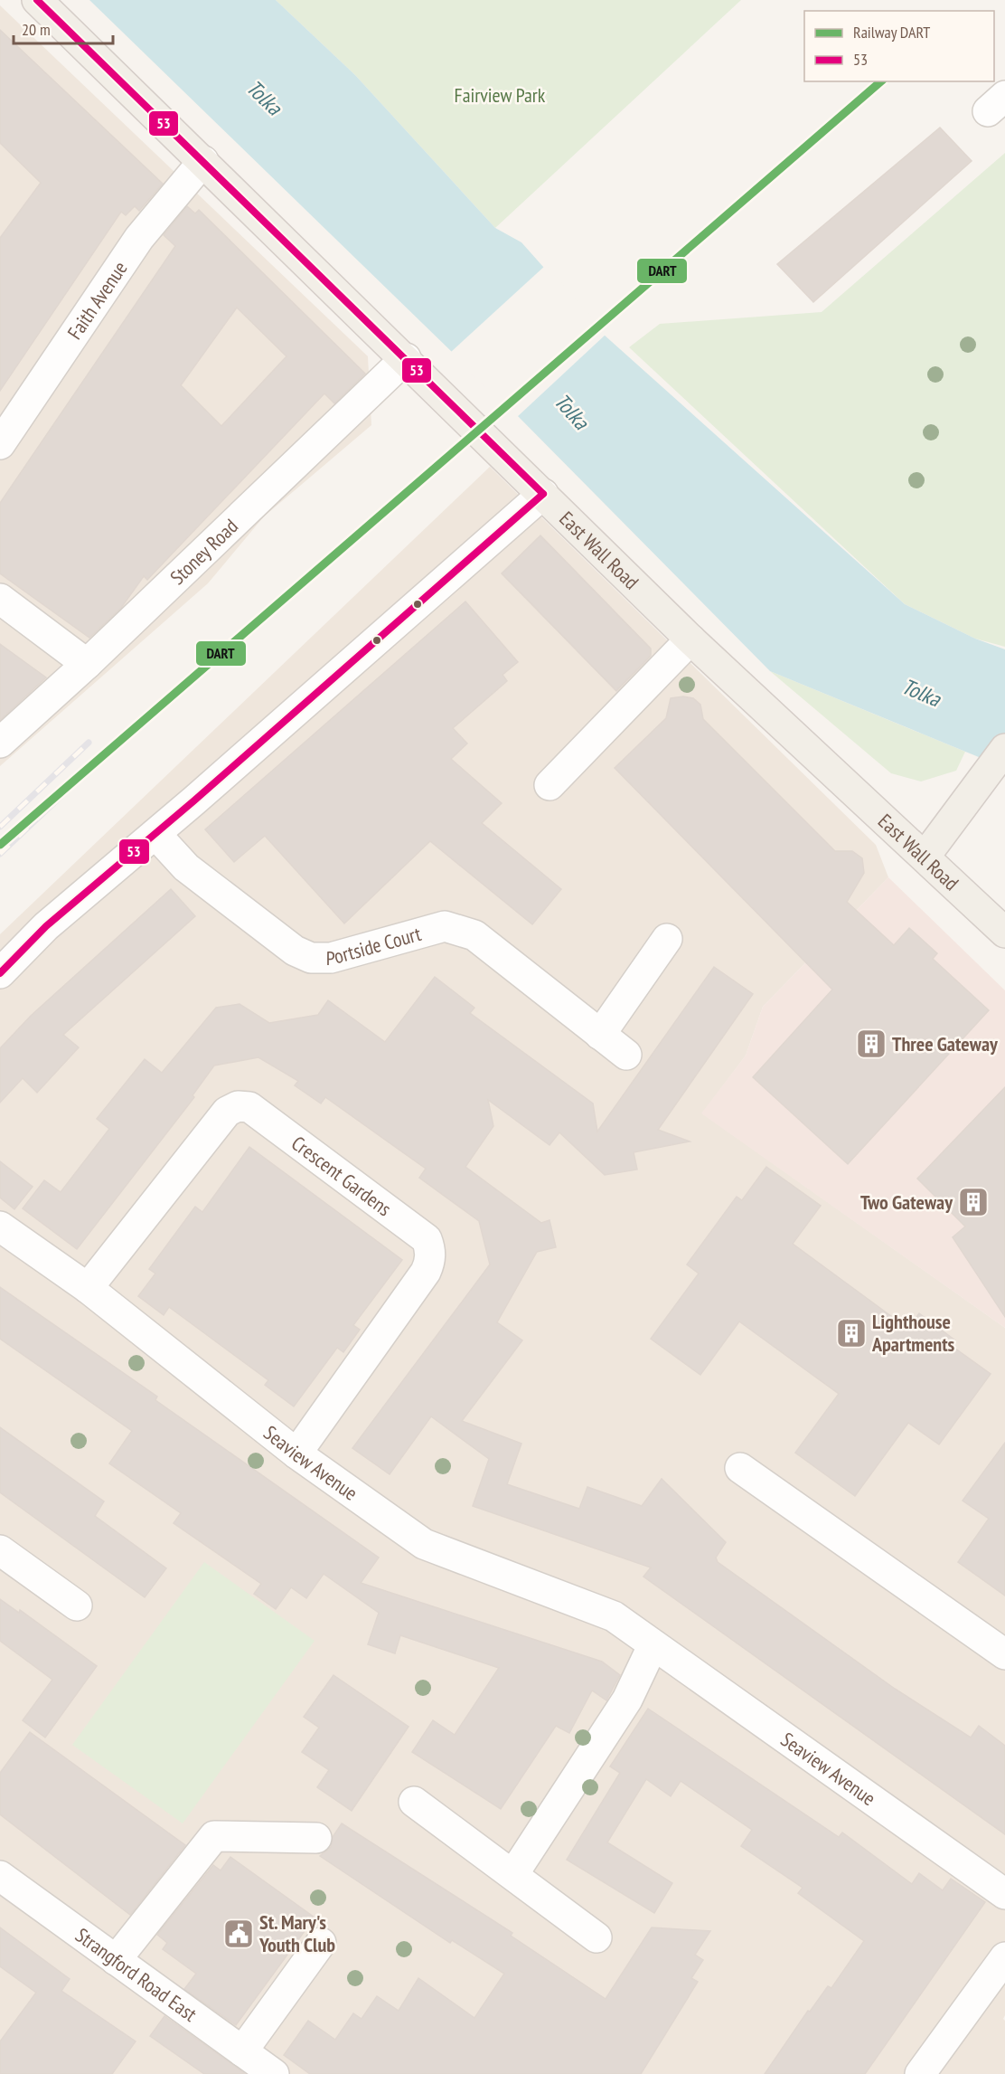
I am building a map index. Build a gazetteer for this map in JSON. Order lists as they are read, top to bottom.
{
  "streets": {
    "main road": ["East Wall Road"],
    "street": [
      "Faith Avenue",
      "Stoney Road",
      "Portside Court",
      "Crescent Gardens",
      "Seaview Avenue",
      "Strangford Road East"
    ]
  },
  "crossings": [
    ["Faith Avenue", "East Wall Road"],
    ["East Wall Road", "Stoney Road"],
    ["Crescent Gardens", "Seaview Avenue"]
  ],
  "water": ["Tolka"],
  "parks": ["Fairview Park"],
  "places": {
    "building": ["Three Gateway", "Two Gateway", "Lighthouse Apartments"],
    "public building": ["St. Mary's Youth Club"]
  },
  "lines": ["transit line 53", "rail line DART"],
  "legend": ["Railway DART", "53"],
  "scale_bar": "20 m"
}
